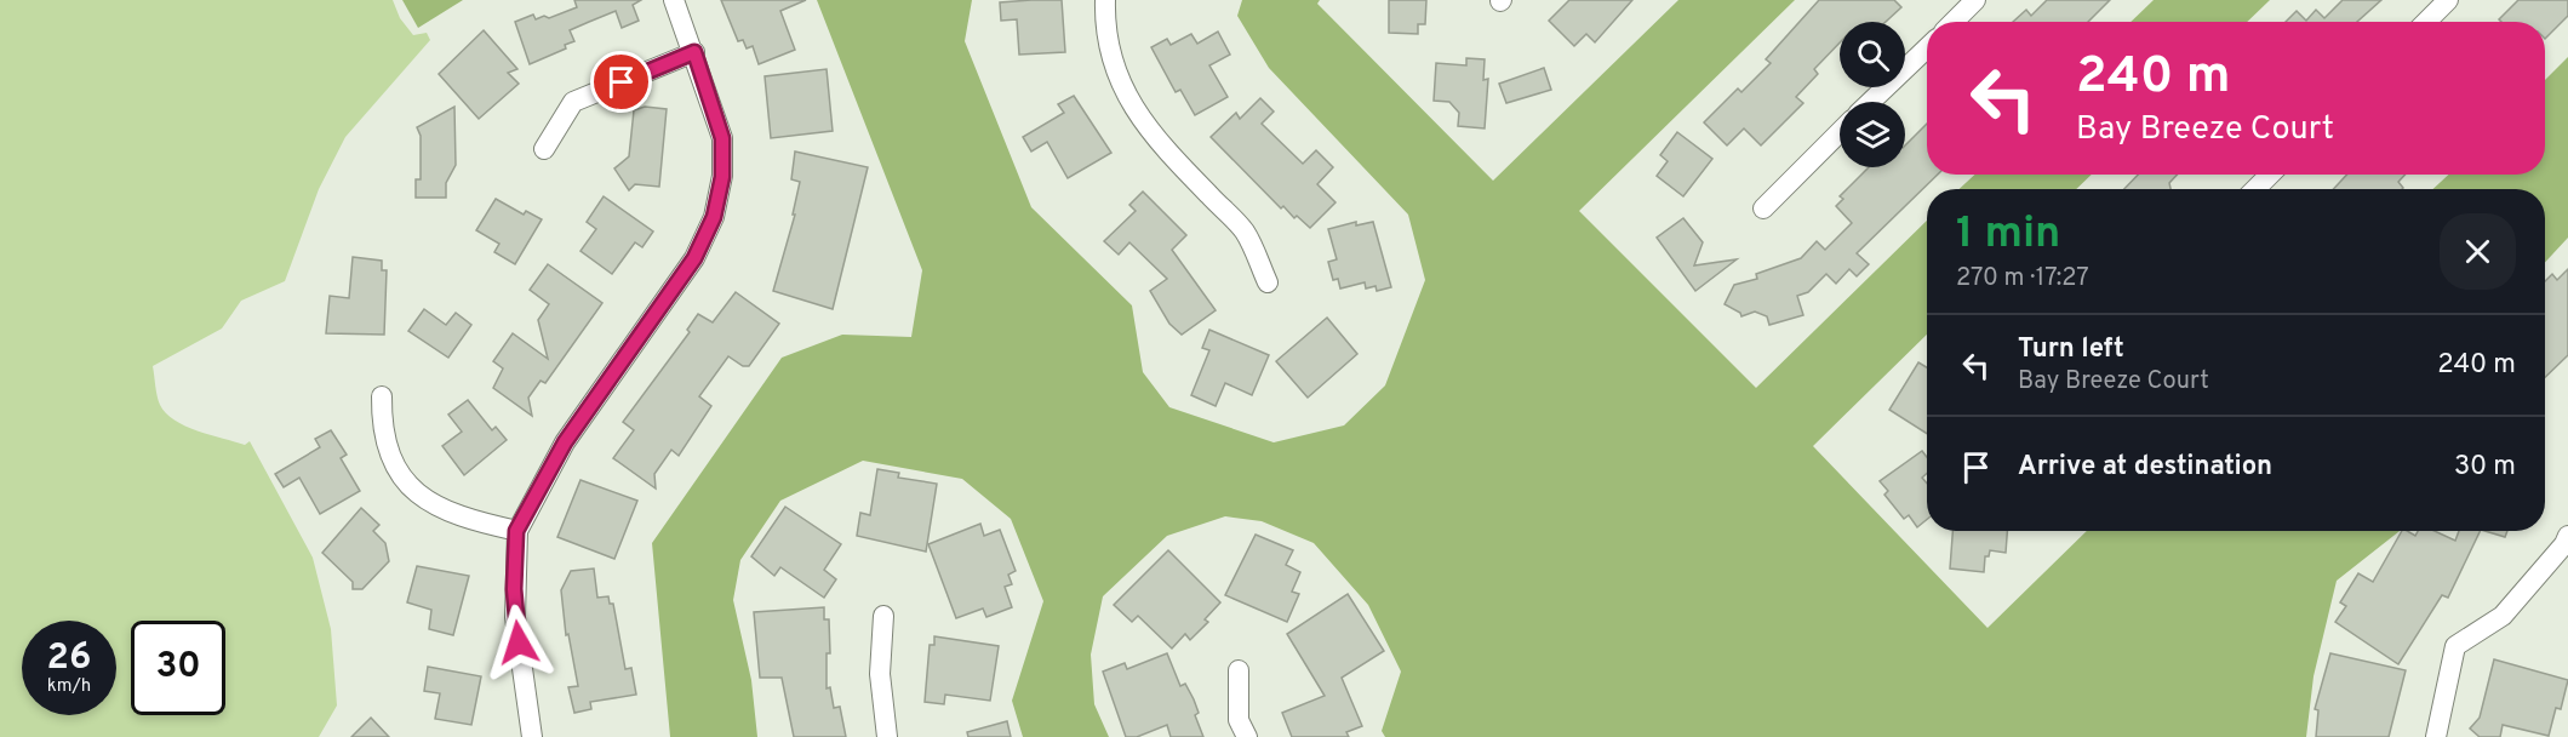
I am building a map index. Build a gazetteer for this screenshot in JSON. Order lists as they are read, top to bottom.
{
  "page": {
    "turn": ["240 m", "Bay Breeze Court"],
    "heading": ["1 min", "270 m · 17:27"],
    "list": [
      {
        "name": "Turn left",
        "note": "Bay Breeze Court",
        "value": "240 m"
      },
      {
        "name": "Arrive at destination",
        "value": "30 m"
      }
    ],
    "speed": "26 km/h",
    "limit": "30"
  }
}
